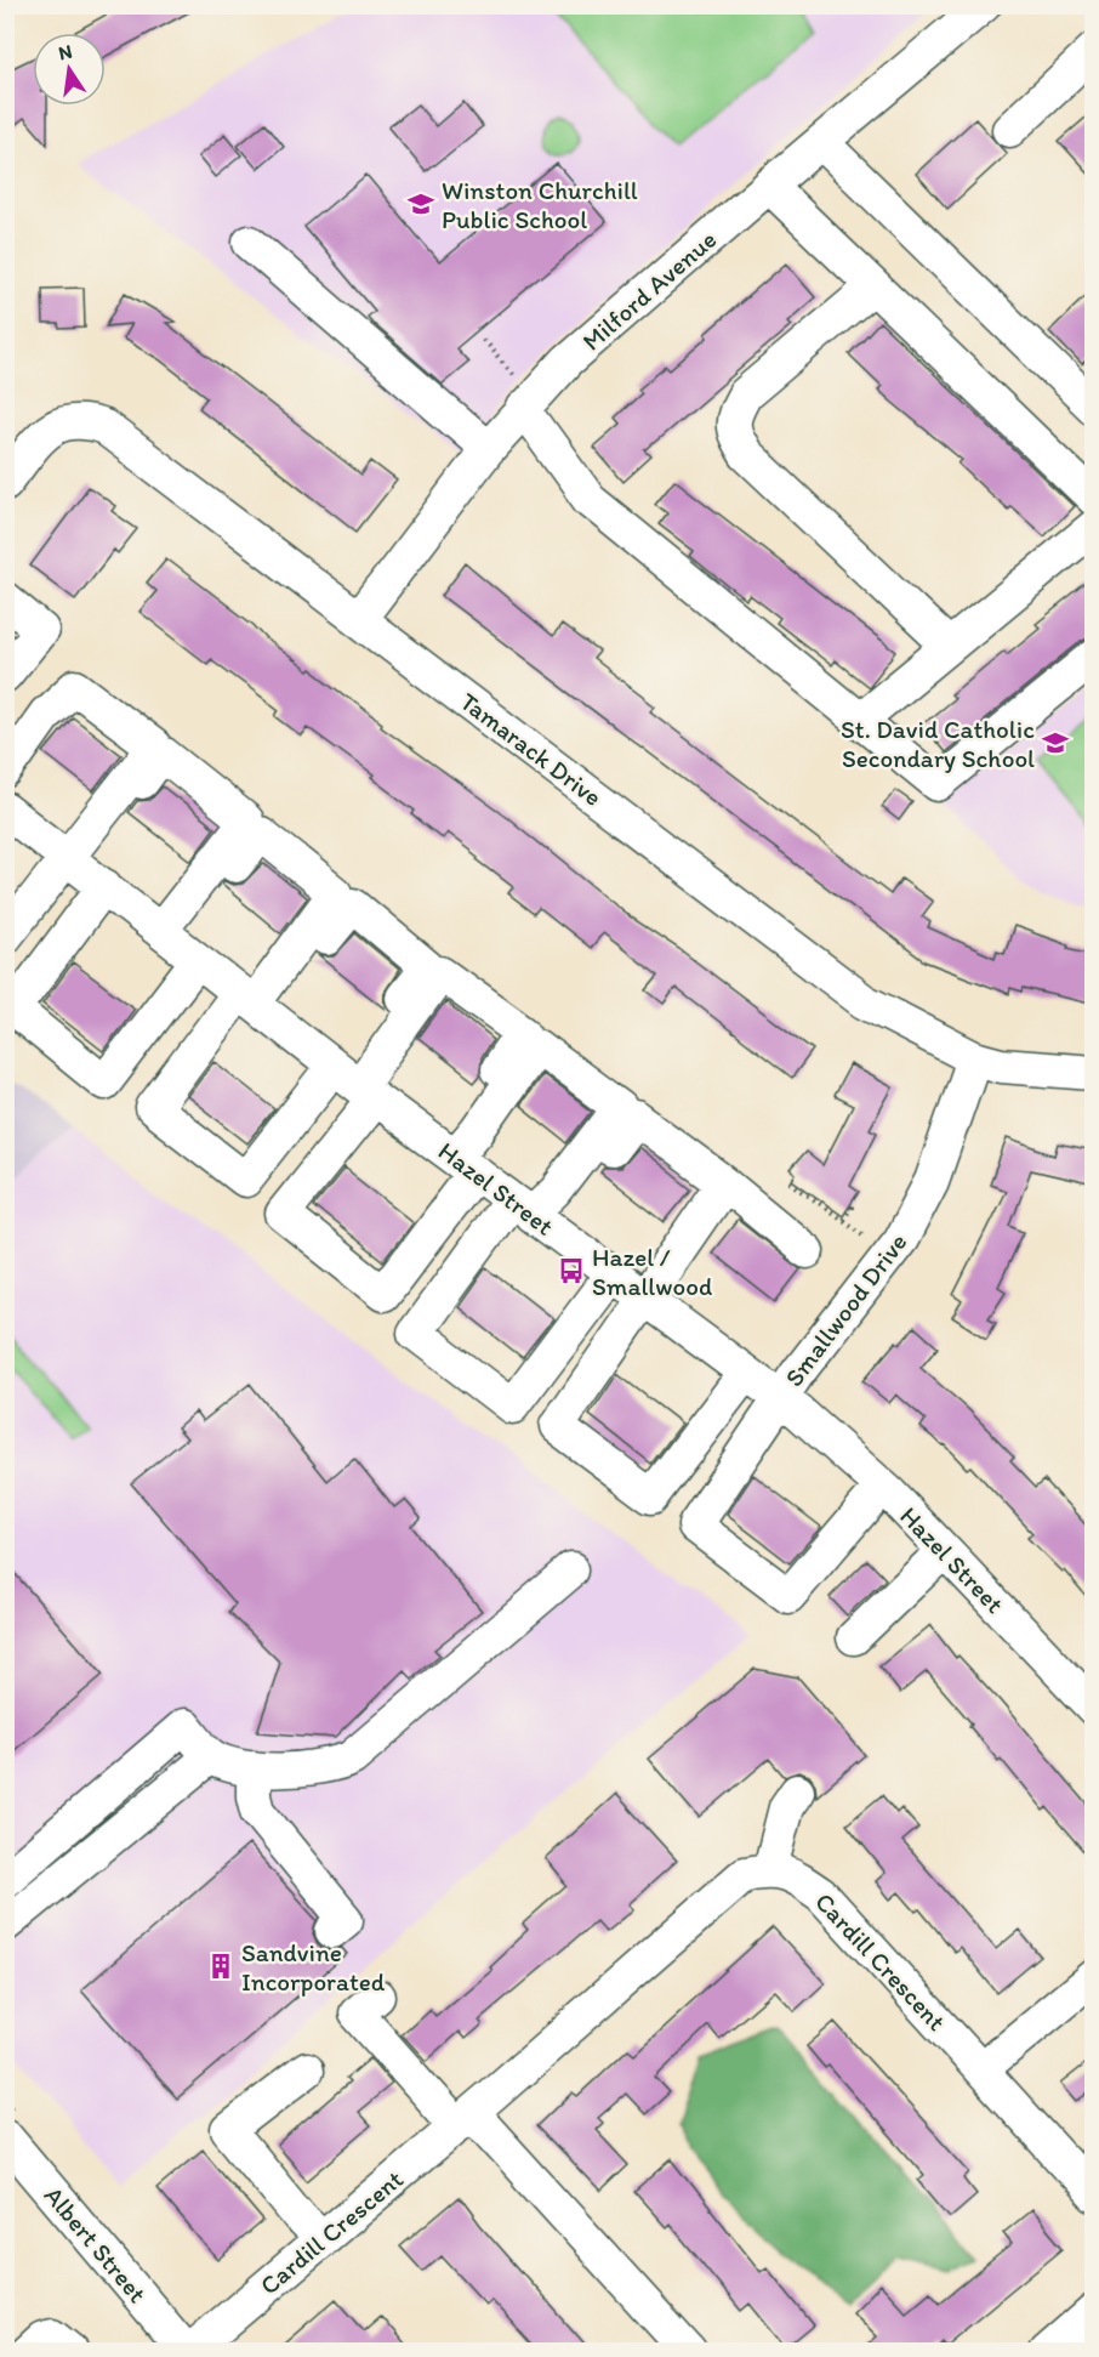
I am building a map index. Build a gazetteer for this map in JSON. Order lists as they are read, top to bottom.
{
  "streets": {
    "street": [
      "Milford Avenue",
      "Tamarack Drive",
      "Hazel Street",
      "Smallwood Drive",
      "Cardill Crescent",
      "Albert Street"
    ]
  },
  "crossings": [
    ["Milford Avenue", "Tamarack Drive"],
    ["Tamarack Drive", "Smallwood Drive"],
    ["Hazel Street", "Smallwood Drive"],
    ["Cardill Crescent", "Albert Street"]
  ],
  "places": {
    "school or university": ["Winston Churchill Public School", "St. David Catholic Secondary School"],
    "bus stop": ["Hazel / Smallwood"],
    "building": ["Sandvine Incorporated"]
  },
  "north": "top"
}
